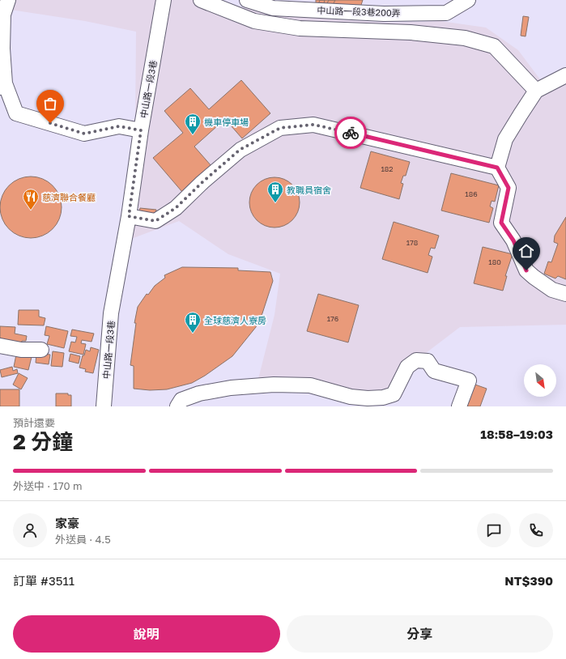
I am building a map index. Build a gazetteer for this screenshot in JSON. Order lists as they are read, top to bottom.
{
  "streets": {
    "lane": ["中山路一段3巷200弄", "中山路一段3巷"]
  },
  "places": {
    "building": ["機車停車場", "教職員宿舍", "全球慈濟人寮房"],
    "restaurant": ["慈濟聯合餐廳"]
  },
  "house_numbers": [
    "182",
    "186",
    "178",
    "180",
    "176"
  ],
  "north": "bottom right",
  "page": {
    "heading": ["2 分鐘", "預計還要", "18:58–19:03"],
    "panel": [
      "家豪",
      "外送員 · 4.5",
      "訂單 #3511",
      "NT$390"
    ],
    "bar": "外送中 · 170 m",
    "buttons": ["說明", "分享"]
  }
}
